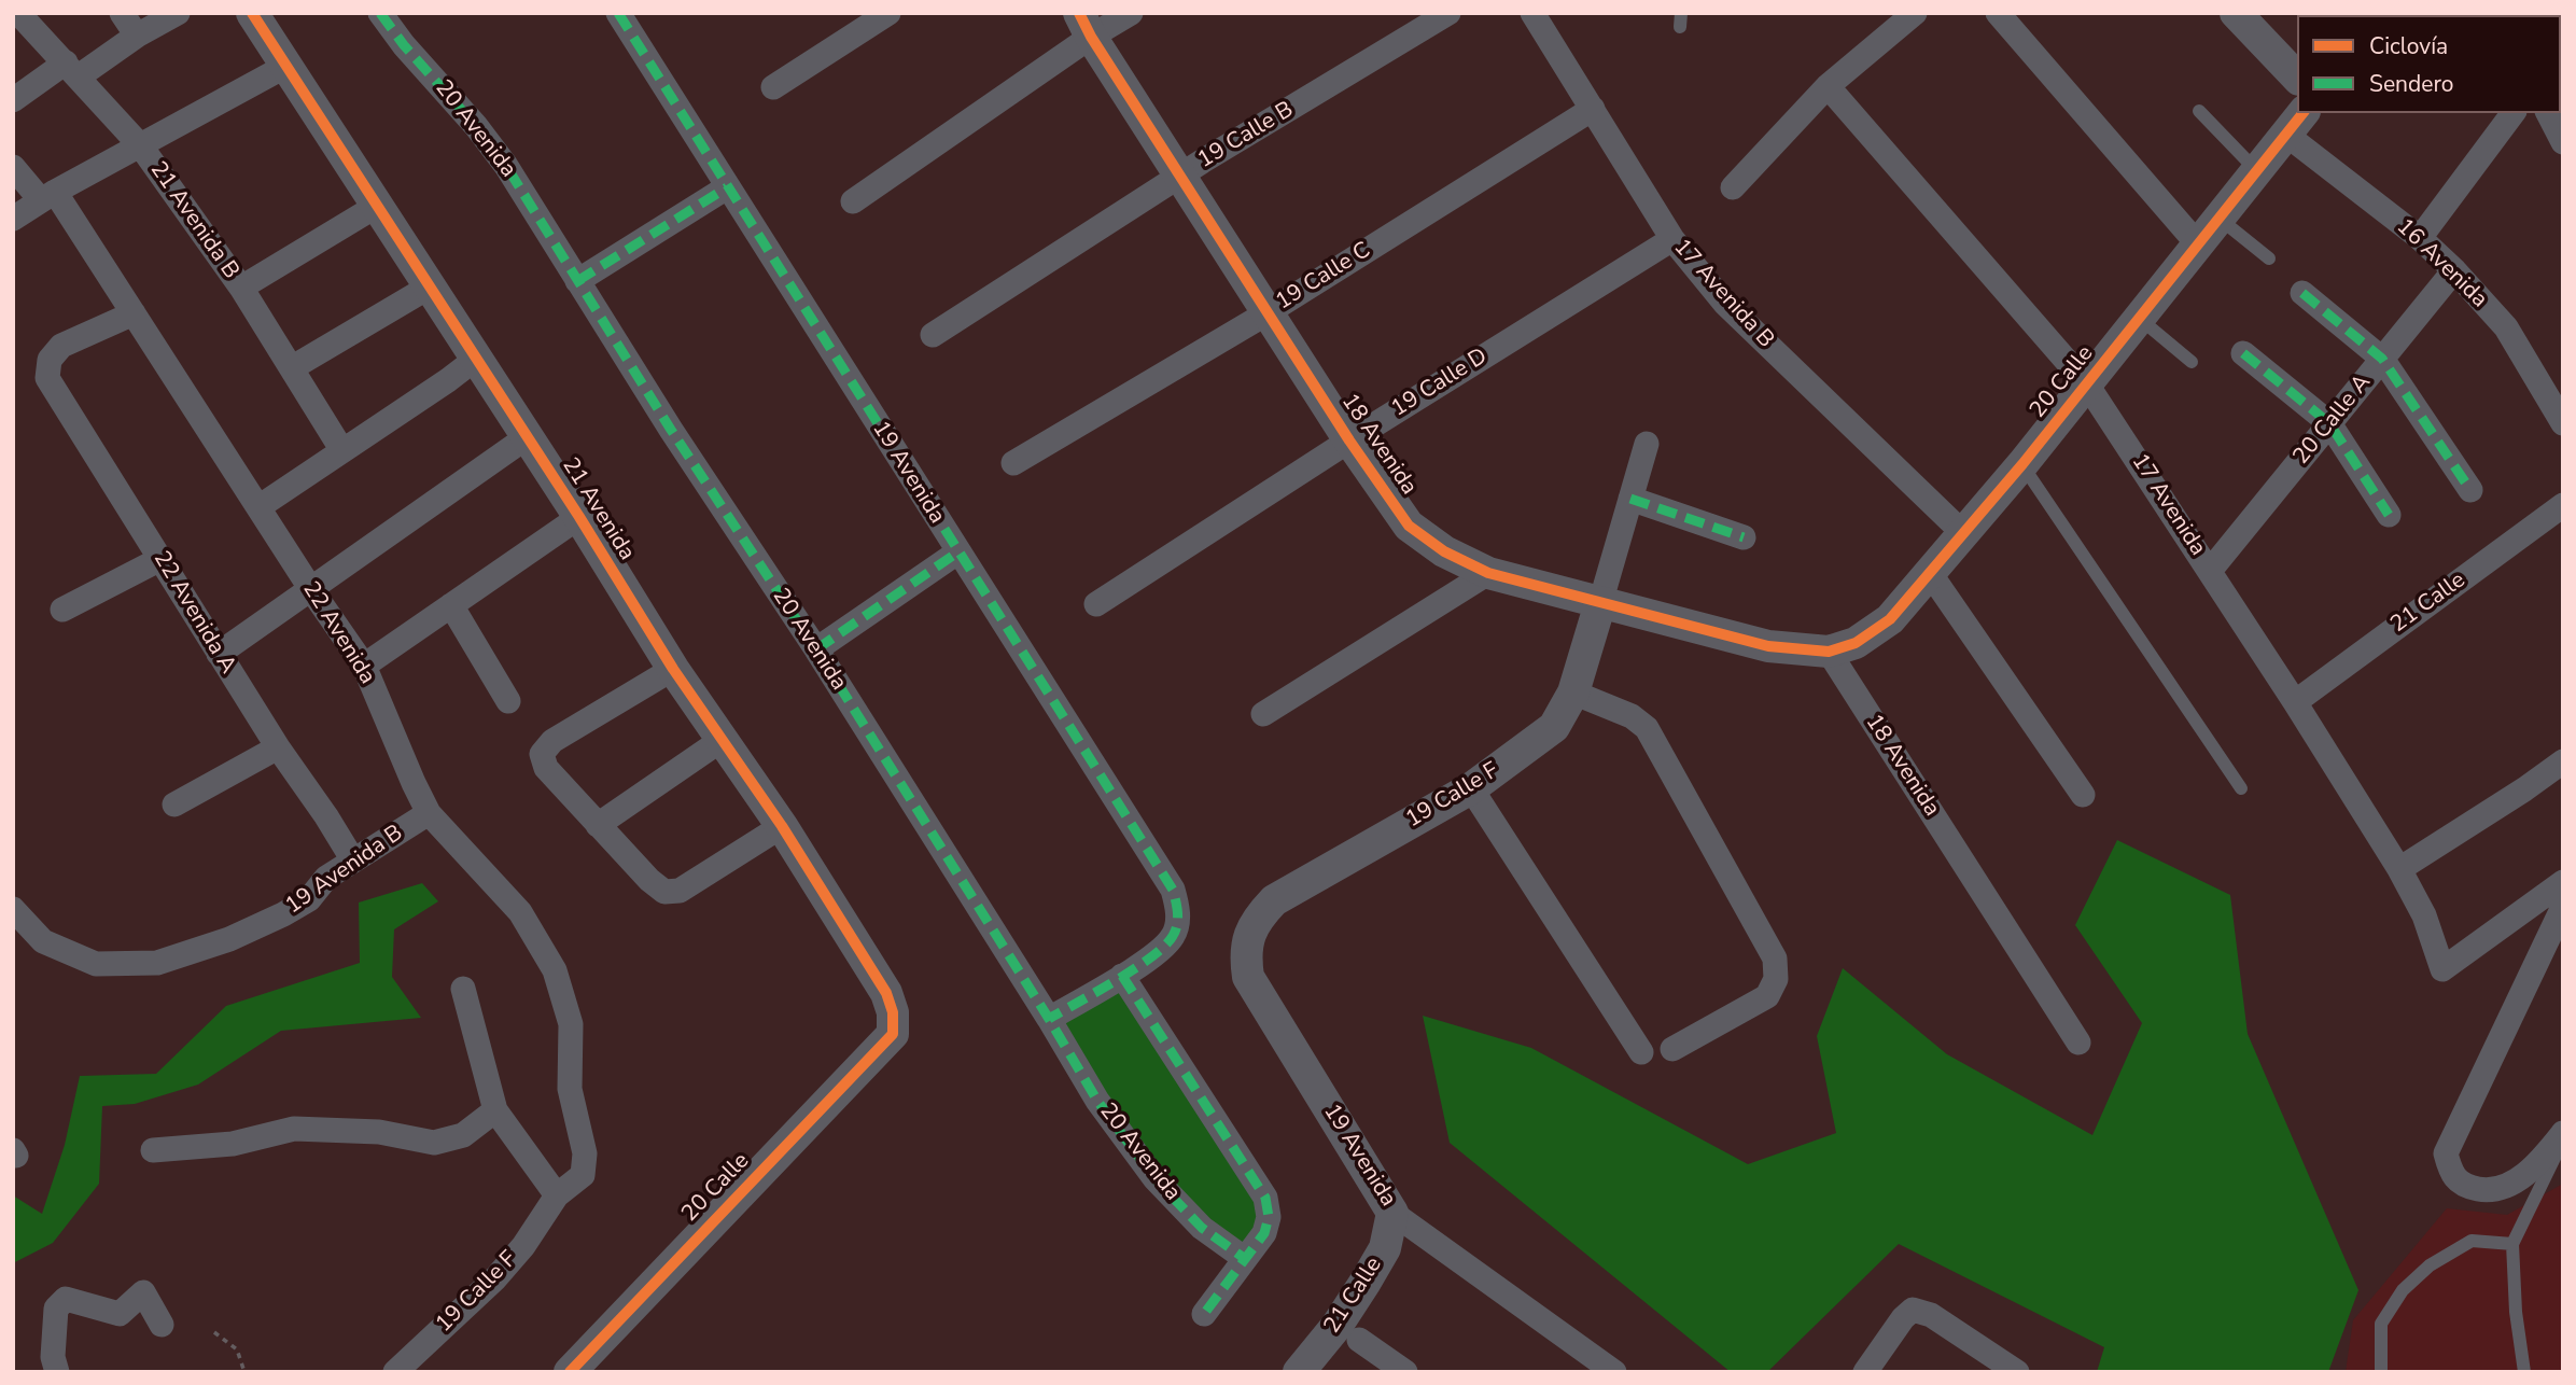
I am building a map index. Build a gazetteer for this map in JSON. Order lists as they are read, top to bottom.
{
  "streets": {
    "street": [
      "20 Avenida",
      "19 Calle B",
      "21 Avenida B",
      "16 Avenida",
      "19 Calle C",
      "17 Avenida B",
      "20 Calle",
      "19 Calle D",
      "20 Calle A",
      "18 Avenida",
      "19 Avenida",
      "17 Avenida",
      "21 Avenida",
      "21 Calle",
      "22 Avenida A",
      "22 Avenida",
      "19 Calle F",
      "19 Avenida B"
    ]
  },
  "crossings": [
    ["19 Calle B", "18 Avenida"],
    ["16 Avenida", "20 Calle"],
    ["16 Avenida", "20 Calle A"],
    ["19 Calle C", "17 Avenida B"],
    ["19 Calle C", "18 Avenida"],
    ["17 Avenida B", "20 Calle"],
    ["17 Avenida B", "19 Calle D"],
    ["20 Calle", "18 Avenida"],
    ["20 Calle", "17 Avenida"],
    ["20 Calle", "21 Avenida"],
    ["19 Calle D", "18 Avenida"],
    ["20 Calle A", "17 Avenida"],
    ["18 Avenida", "19 Calle F"],
    ["19 Avenida", "21 Calle"],
    ["19 Avenida", "19 Calle F"],
    ["17 Avenida", "21 Calle"],
    ["22 Avenida A", "22 Avenida"],
    ["22 Avenida A", "19 Avenida B"],
    ["22 Avenida", "19 Calle F"],
    ["22 Avenida", "19 Avenida B"]
  ],
  "legend": ["Ciclovía", "Sendero"]
}
